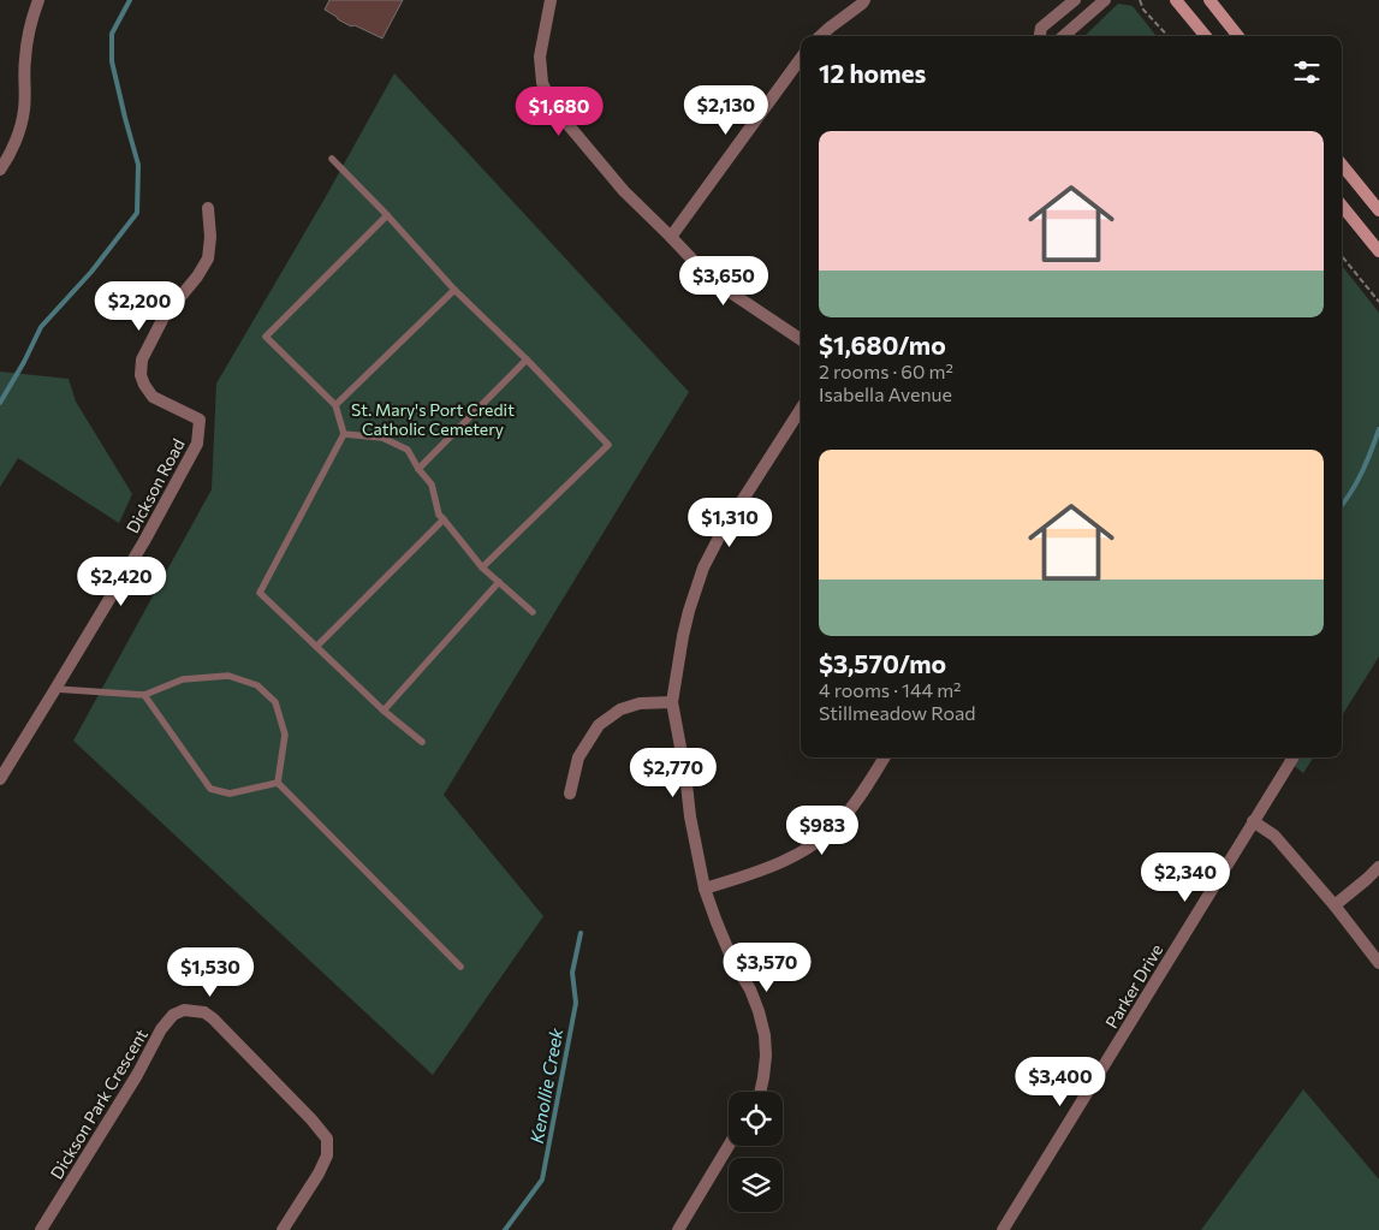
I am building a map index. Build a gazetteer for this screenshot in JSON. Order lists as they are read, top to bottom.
{
  "streets": {
    "street": ["Dickson Road", "Parker Drive", "Dickson Park Crescent"]
  },
  "water": ["Kenollie Creek"],
  "parks": ["St. Mary's Port Credit Catholic Cemetery"],
  "page": {
    "heading": "12 homes",
    "price": [
      "$2,130",
      "$1,680",
      "$3,650",
      "$2,200",
      "$1,310",
      "$2,420",
      "$2,770",
      "$983",
      "$2,340",
      "$3,570",
      "$1,530",
      "$3,400"
    ],
    "list": [
      {
        "name": "$1,680/mo",
        "note": "2 rooms · 60 m² · Isabella Avenue"
      },
      {
        "name": "$3,570/mo",
        "note": "4 rooms · 144 m² · Stillmeadow Road"
      }
    ]
  }
}
